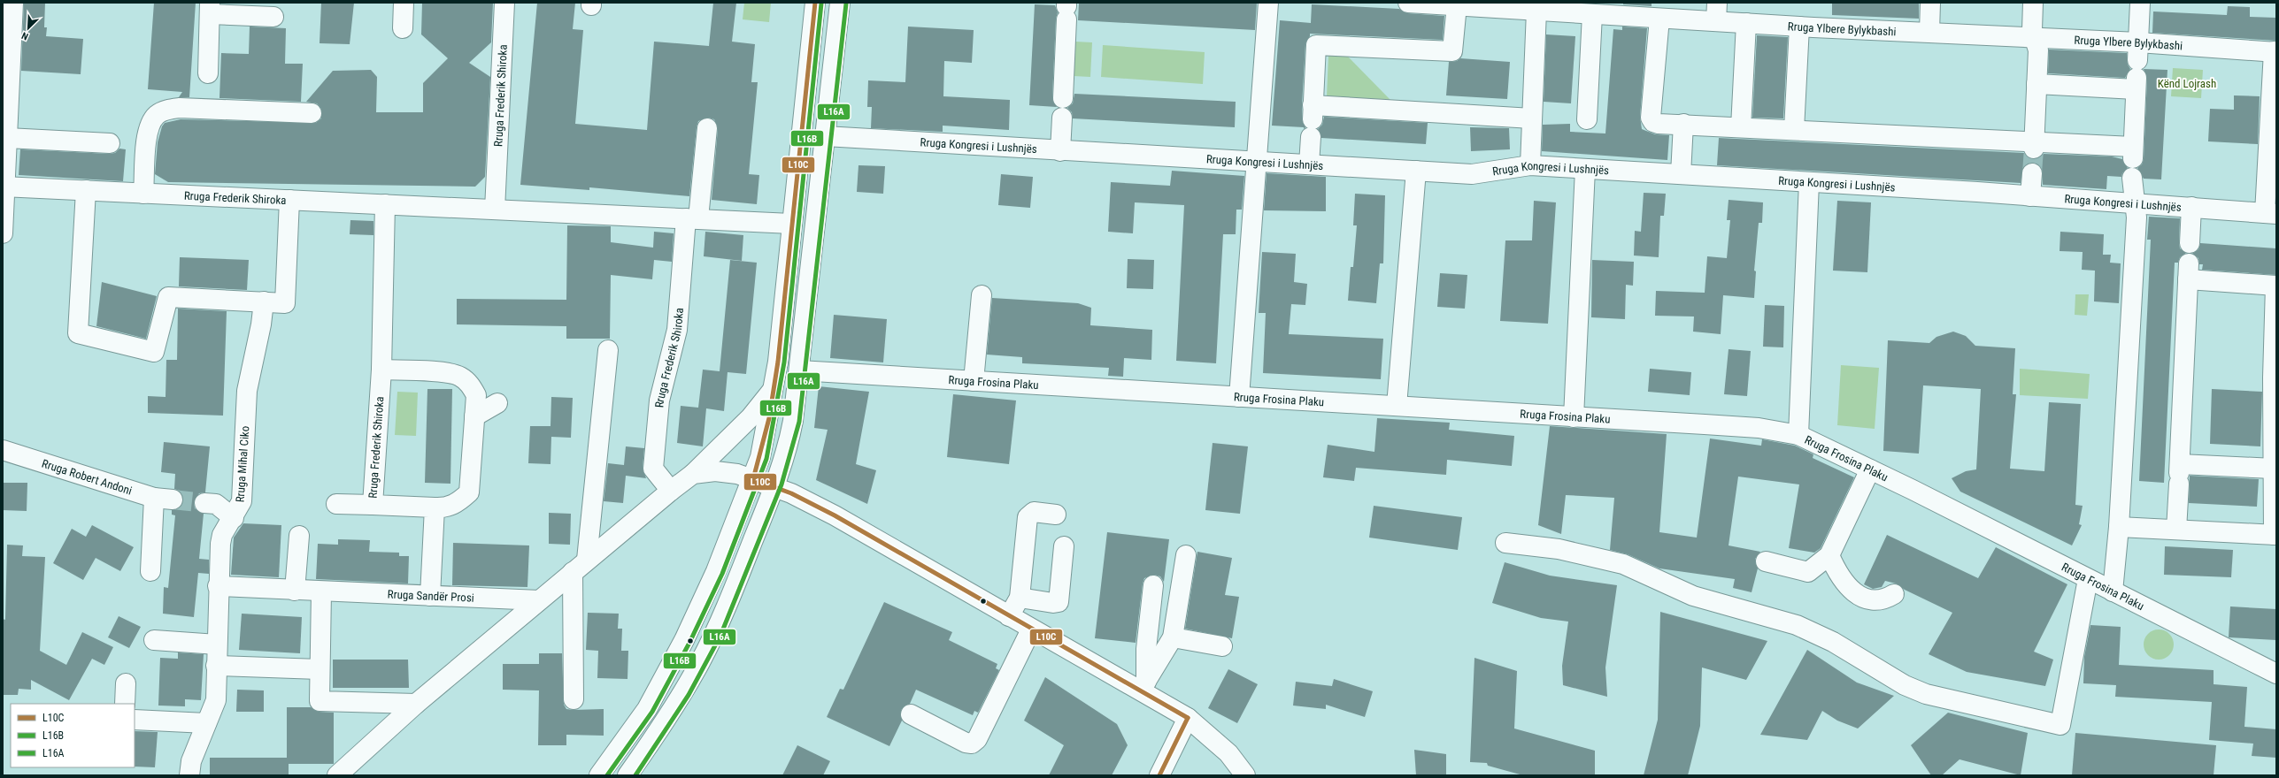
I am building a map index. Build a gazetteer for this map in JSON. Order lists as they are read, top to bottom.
{
  "streets": {
    "street": [
      "Rruga Ylbere Bylykbashi",
      "Rruga Frederik Shiroka",
      "Rruga Kongresi i Lushnjës",
      "Rruga Frosina Plaku",
      "Rruga Mihal Ciko",
      "Rruga Robert Andoni",
      "Rruga Sandër Prosi"
    ]
  },
  "crossings": [
    ["Rruga Mihal Ciko", "Rruga Sandër Prosi"]
  ],
  "parks": ["Kënd Lojrash"],
  "lines": ["transit line L10C", "transit line L16B", "transit line L16A"],
  "legend": ["L10C", "L16B", "L16A"],
  "north": "bottom left"
}
